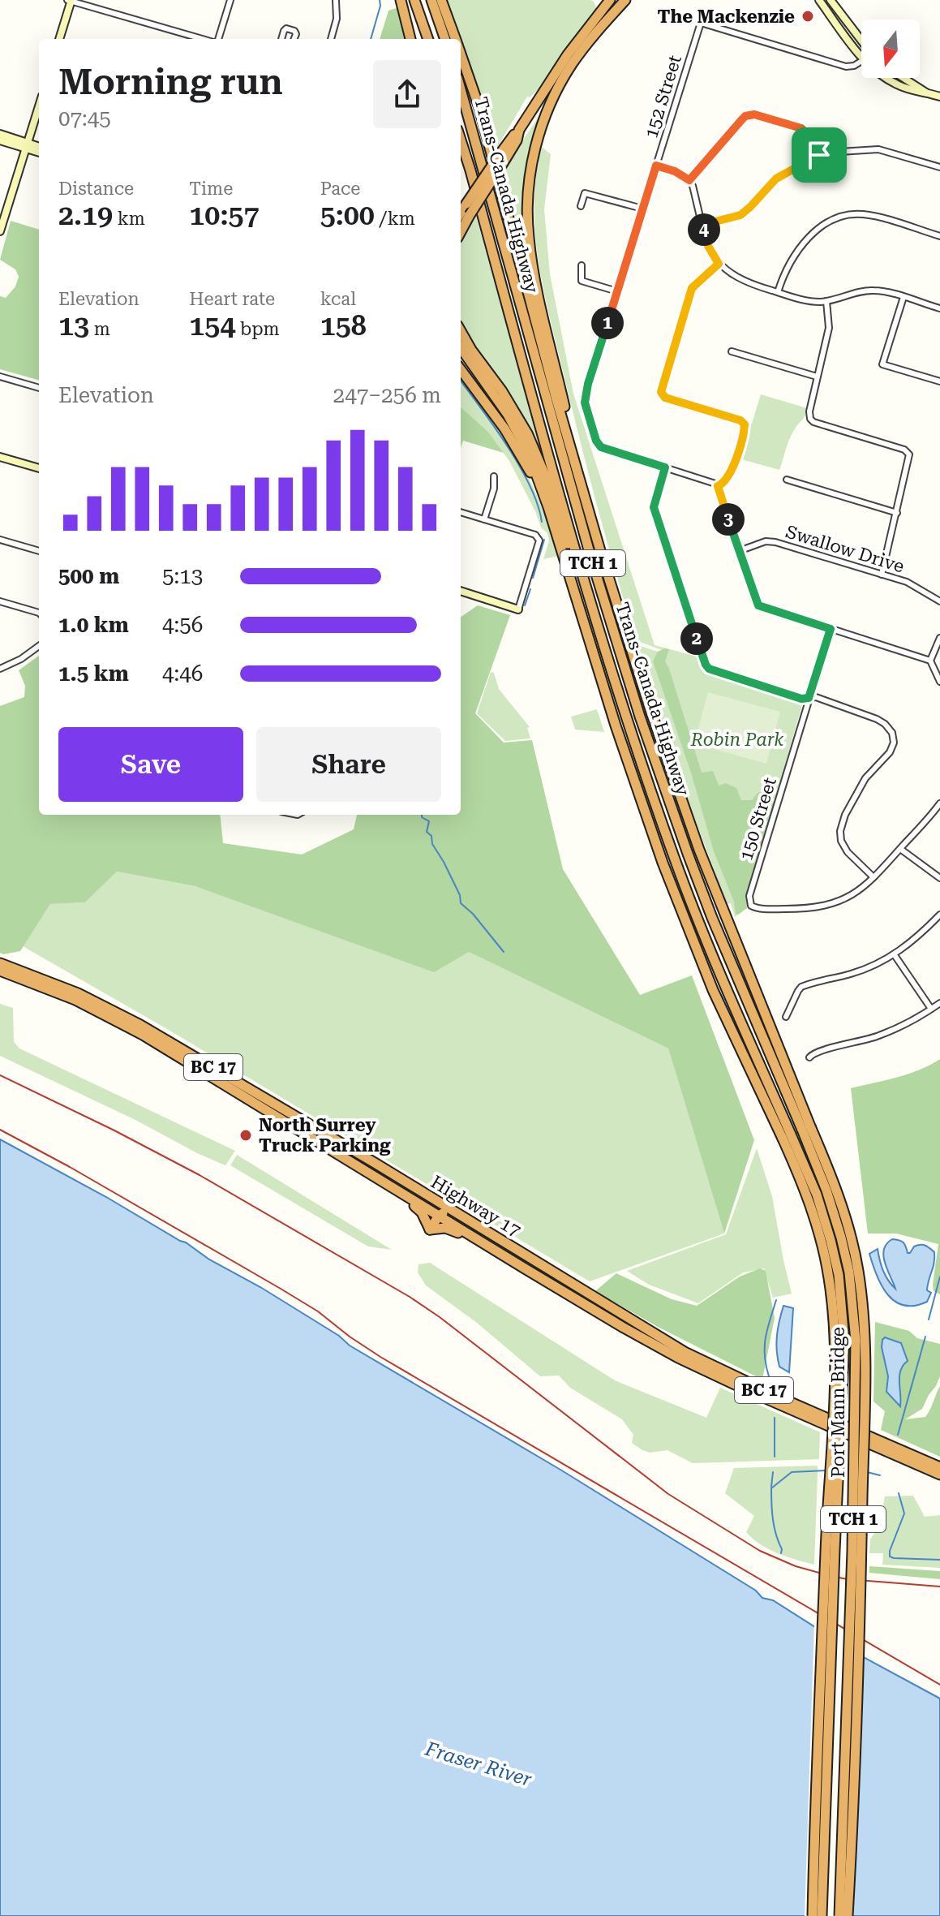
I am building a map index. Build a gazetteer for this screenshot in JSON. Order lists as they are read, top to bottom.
{
  "streets": {
    "highway": [
      "Trans-Canada Highway",
      "TCH 1",
      "BC 17",
      "Highway 17",
      "Port Mann Bridge"
    ],
    "street": ["152 Street", "Swallow Drive", "150 Street"]
  },
  "crossings": [
    ["Trans-Canada Highway", "Port Mann Bridge"]
  ],
  "water": ["Fraser River"],
  "parks": ["Robin Park"],
  "places": ["The Mackenzie", "North Surrey Truck Parking"],
  "north": "bottom",
  "page": {
    "heading": ["Morning run", "07:45"],
    "stats": [
      ["Distance", "2.19 km"],
      ["Time", "10:57"],
      ["Pace", "5:00 /km"],
      ["Elevation", "13 m"],
      ["Heart rate", "154 bpm"],
      ["kcal", "158"]
    ],
    "pins": [
      "4",
      "1",
      "3",
      "2"
    ],
    "chart": ["Elevation", "247–256 m"],
    "list": [
      {
        "name": "500 m",
        "note": "5:13"
      },
      {
        "name": "1.0 km",
        "note": "4:56"
      },
      {
        "name": "1.5 km",
        "note": "4:46"
      }
    ],
    "buttons": ["Save", "Share"]
  }
}
